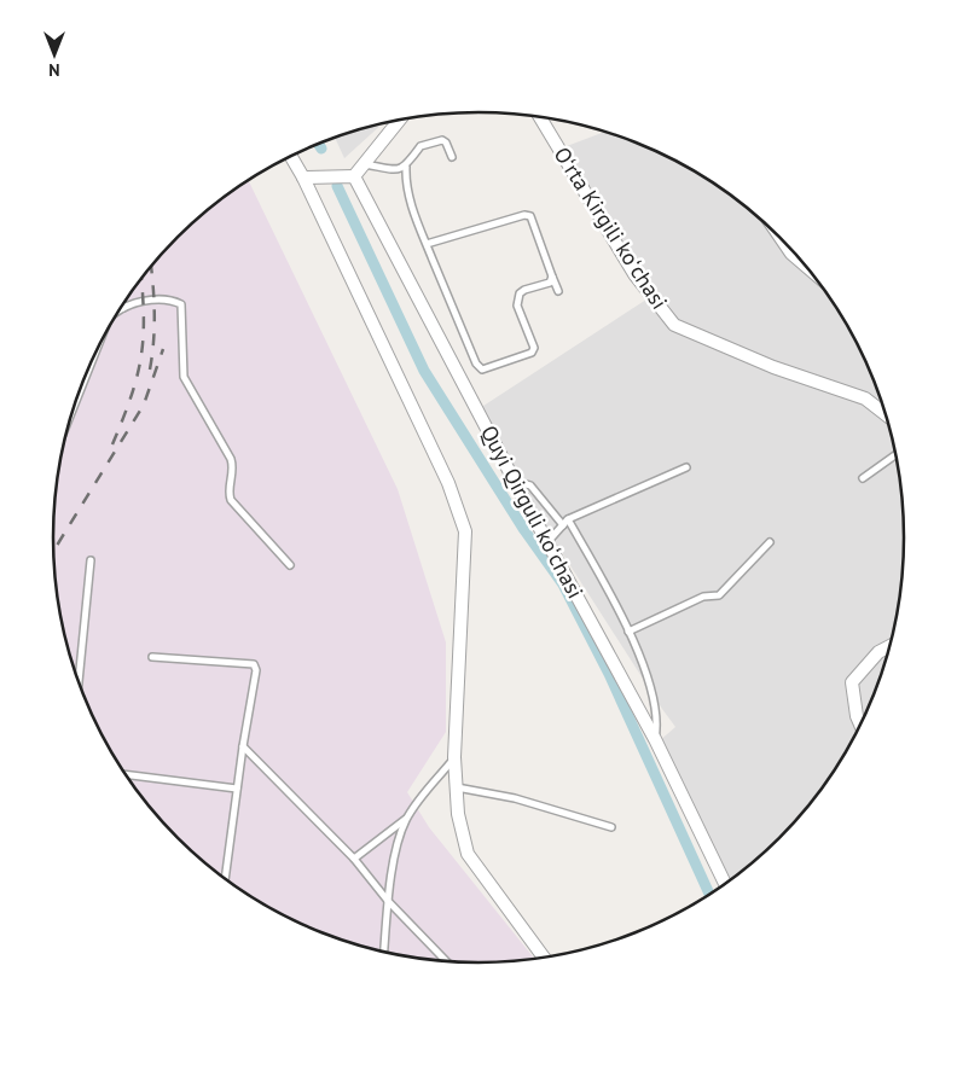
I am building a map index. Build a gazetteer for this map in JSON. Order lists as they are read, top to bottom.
{
  "streets": {
    "street": ["Oʻrta Kirgili koʻchasi", "Quyi Qirguli koʻchasi"]
  },
  "north": "bottom"
}
